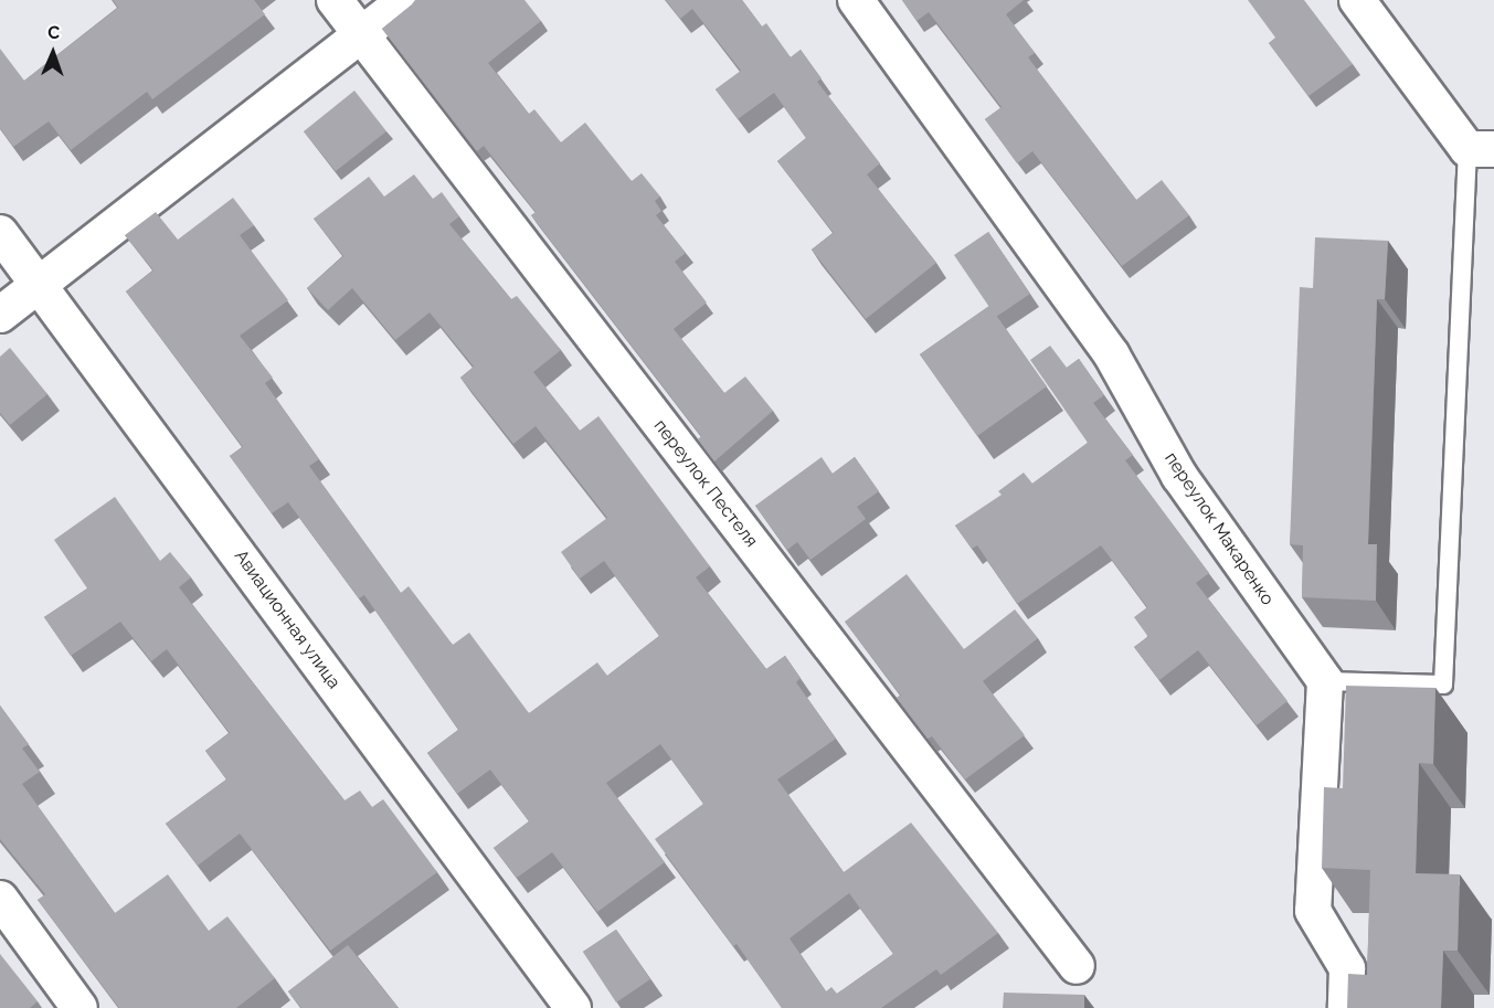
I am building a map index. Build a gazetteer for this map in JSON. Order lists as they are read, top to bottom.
{
  "streets": {
    "street": ["переулок Пестеля", "переулок Макаренко", "Авиационная улица"]
  },
  "north": "top"
}
